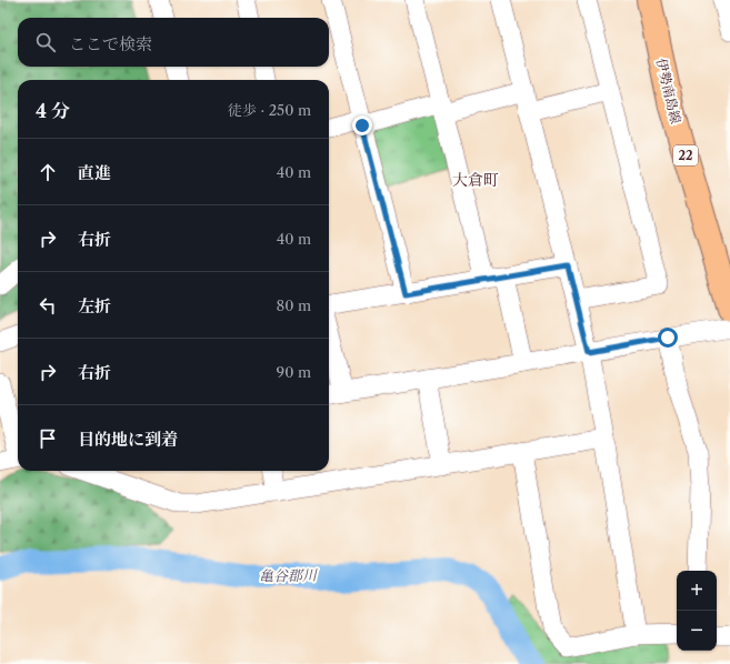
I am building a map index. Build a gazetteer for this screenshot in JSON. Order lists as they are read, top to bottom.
{
  "streets": {
    "main road": ["伊勢南島線", "22"]
  },
  "districts": ["大倉町"],
  "water": ["亀谷郡川"],
  "page": {
    "search": "ここで検索",
    "heading": ["4 分", "徒歩 · 250 m"],
    "list": [
      ["直進", "40 m"],
      ["右折", "40 m"],
      ["左折", "80 m"],
      ["右折", "90 m"],
      "目的地に到着"
    ],
    "map_buttons": ["+", "−"]
  }
}
